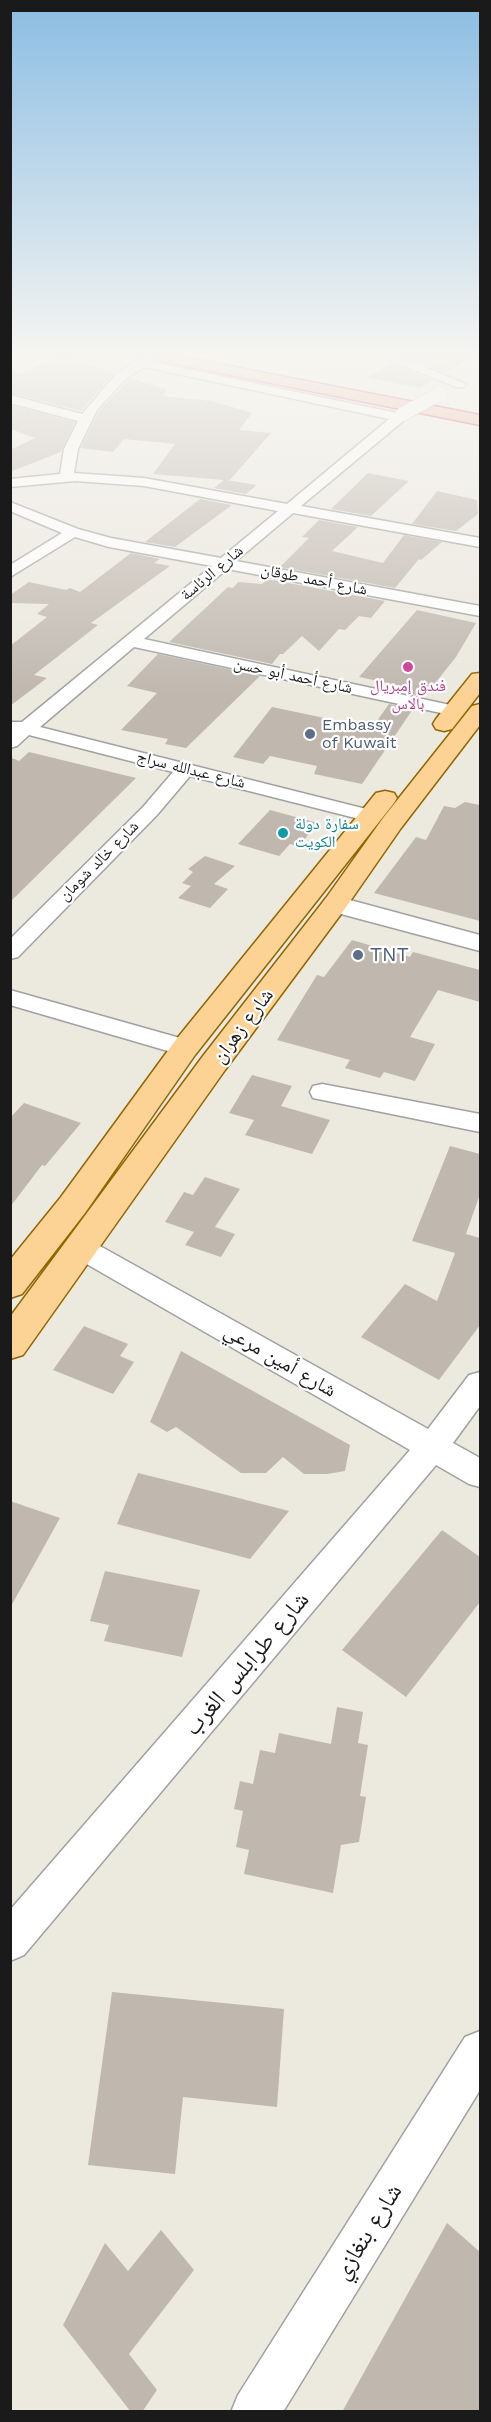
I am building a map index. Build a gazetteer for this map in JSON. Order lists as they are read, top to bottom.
{
  "streets": {
    "main road": ["شارع زهران"],
    "street": [
      "شارع الرئاسة",
      "شارع أحمد طوقان",
      "شارع أحمد أبو حسن",
      "شارع عبدالله سراج",
      "شارع خالد شومان",
      "شارع أمين مرعي",
      "شارع طرابلس الغرب",
      "شارع بنغازي"
    ]
  },
  "crossings": [
    ["شارع الرئاسة", "شارع أحمد طوقان"],
    ["شارع الرئاسة", "شارع أحمد أبو حسن"],
    ["شارع الرئاسة", "شارع عبدالله سراج"],
    ["شارع أحمد أبو حسن", "شارع زهران"],
    ["شارع عبدالله سراج", "شارع خالد شومان"],
    ["شارع عبدالله سراج", "شارع زهران"],
    ["شارع زهران", "شارع أمين مرعي"],
    ["شارع أمين مرعي", "شارع طرابلس الغرب"]
  ],
  "places": [
    "فندق إمبريال بالاس",
    "Embassy of Kuwait",
    "سفارة دولة الكويت",
    "TNT"
  ]
}
